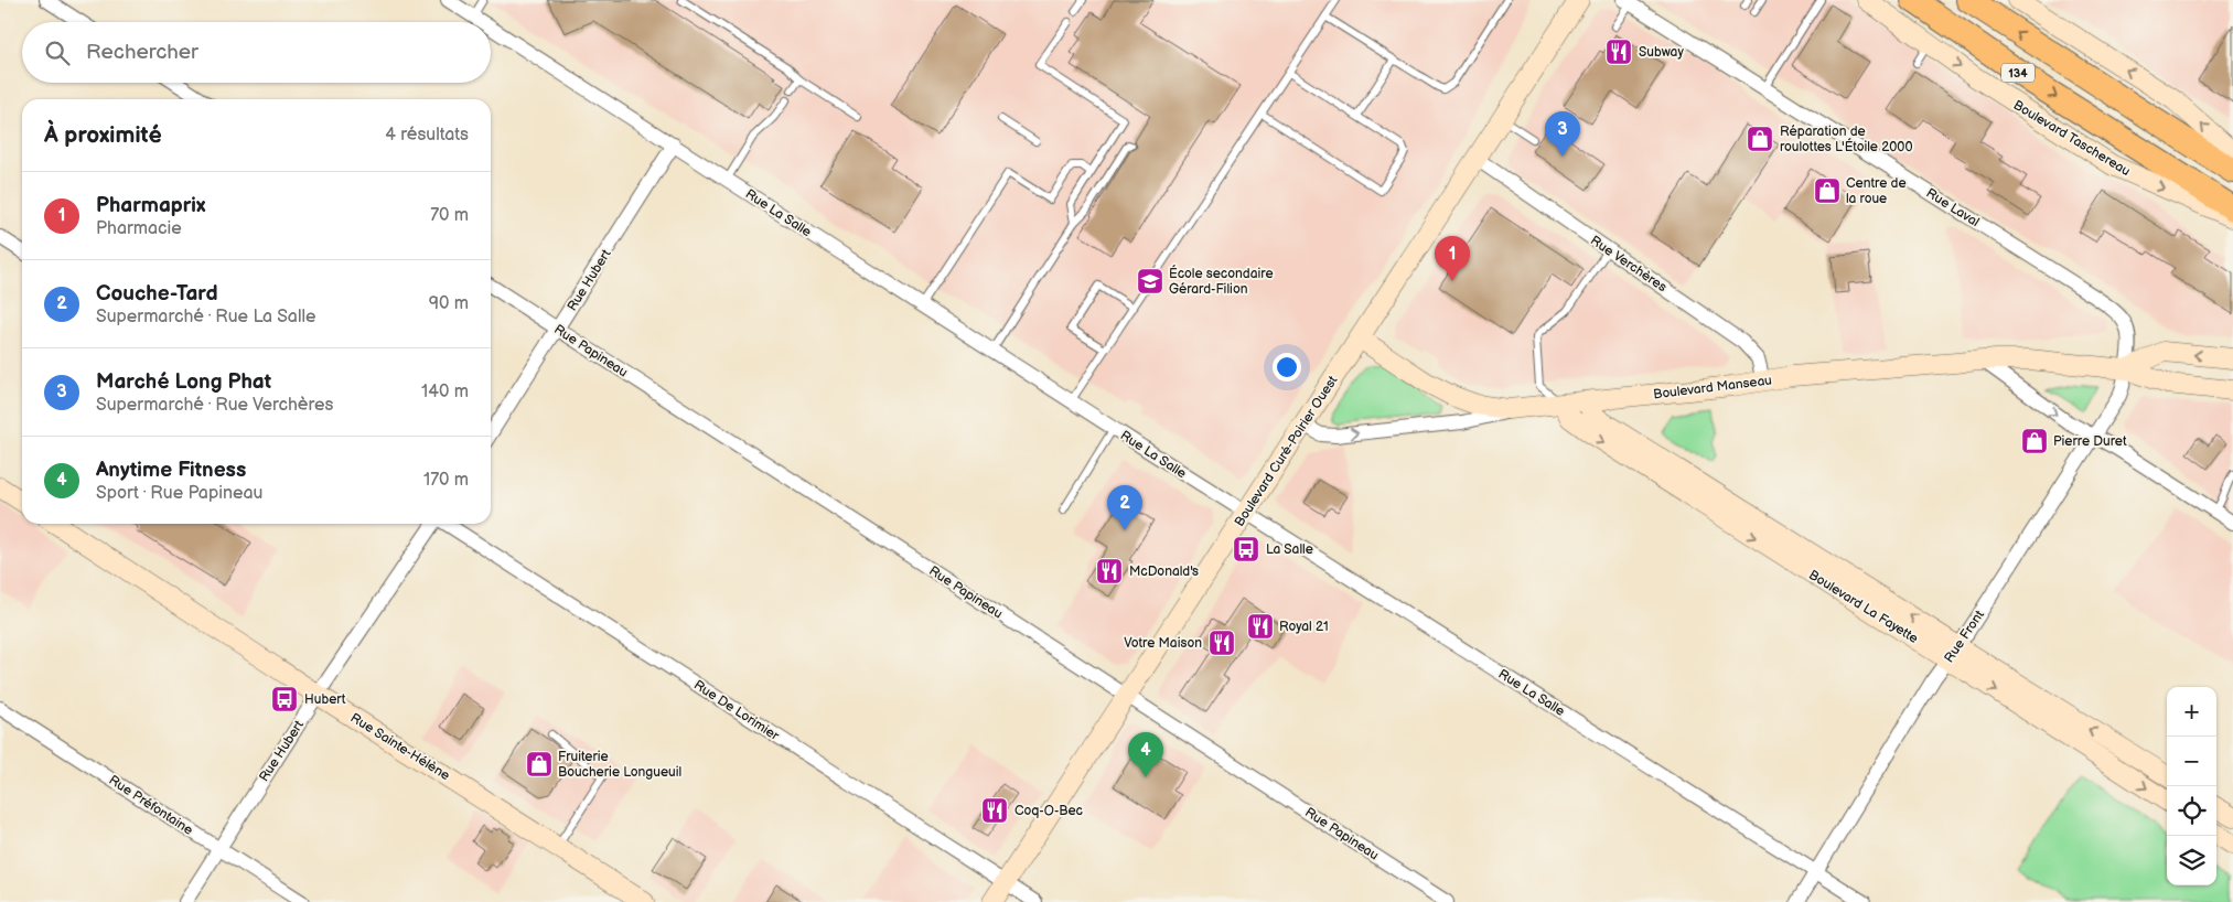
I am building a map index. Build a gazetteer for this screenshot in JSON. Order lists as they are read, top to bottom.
{
  "streets": {
    "highway": ["134", "Boulevard Taschereau"],
    "street": [
      "Rue Laval",
      "Rue La Salle",
      "Rue Verchères",
      "Rue Hubert",
      "Rue Papineau",
      "Boulevard Manseau",
      "Boulevard Curé-Poirier Ouest",
      "Boulevard La Fayette",
      "Rue Front",
      "Rue De Lorimier",
      "Rue Sainte-Hélène",
      "Rue Préfontaine"
    ]
  },
  "crossings": [
    ["Rue Laval", "Boulevard Manseau"],
    ["Rue Laval", "Rue Front"],
    ["Rue La Salle", "Rue Hubert"],
    ["Rue La Salle", "Boulevard Curé-Poirier Ouest"],
    ["Rue La Salle", "Rue Front"],
    ["Rue Verchères", "Boulevard Manseau"],
    ["Rue Verchères", "Boulevard Curé-Poirier Ouest"],
    ["Rue Hubert", "Rue Papineau"],
    ["Rue Hubert", "Rue Sainte-Hélène"],
    ["Rue Hubert", "Rue Préfontaine"],
    ["Rue Papineau", "Boulevard Curé-Poirier Ouest"],
    ["Boulevard Manseau", "Boulevard Curé-Poirier Ouest"],
    ["Boulevard Manseau", "Boulevard La Fayette"],
    ["Boulevard Manseau", "Rue Front"],
    ["Boulevard Curé-Poirier Ouest", "Rue De Lorimier"],
    ["Boulevard La Fayette", "Rue Front"]
  ],
  "places": {
    "restaurant": [
      "Subway",
      "McDonald's",
      "Royal 21",
      "Votre Maison",
      "Coq-O-Bec"
    ],
    "shop": [
      "Réparation de roulottes L'Étoile 2000",
      "Centre de la roue",
      "Pierre Duret",
      "Fruiterie Boucherie Longueuil"
    ],
    "school or university": ["École secondaire Gérard-Filion"],
    "bus stop": ["La Salle", "Hubert"]
  },
  "page": {
    "search": "Rechercher",
    "heading": ["À proximité", "4 résultats"],
    "pins": [
      "3",
      "1",
      "2",
      "4"
    ],
    "list": [
      {
        "mark": "1",
        "name": "Pharmaprix",
        "note": "Pharmacie",
        "value": "70 m"
      },
      {
        "mark": "2",
        "name": "Couche-Tard",
        "note": "Supermarché · Rue La Salle",
        "value": "90 m"
      },
      {
        "mark": "3",
        "name": "Marché Long Phat",
        "note": "Supermarché · Rue Verchères",
        "value": "140 m"
      },
      {
        "mark": "4",
        "name": "Anytime Fitness",
        "note": "Sport · Rue Papineau",
        "value": "170 m"
      }
    ],
    "map_buttons": ["+", "−"]
  }
}
